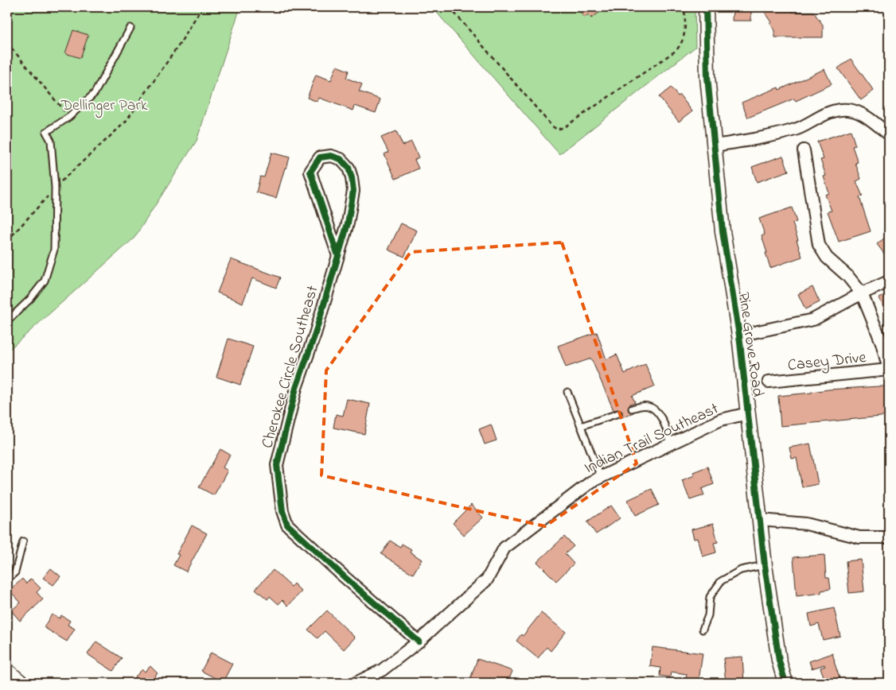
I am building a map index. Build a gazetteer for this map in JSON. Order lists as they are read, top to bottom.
{
  "streets": {
    "street": [
      "Pine Grove Road",
      "Casey Drive",
      "Cherokee Circle Southeast",
      "Indian Trail Southeast"
    ]
  },
  "crossings": [
    ["Pine Grove Road", "Indian Trail Southeast"],
    ["Cherokee Circle Southeast", "Indian Trail Southeast"]
  ],
  "parks": ["Dellinger Park"]
}
